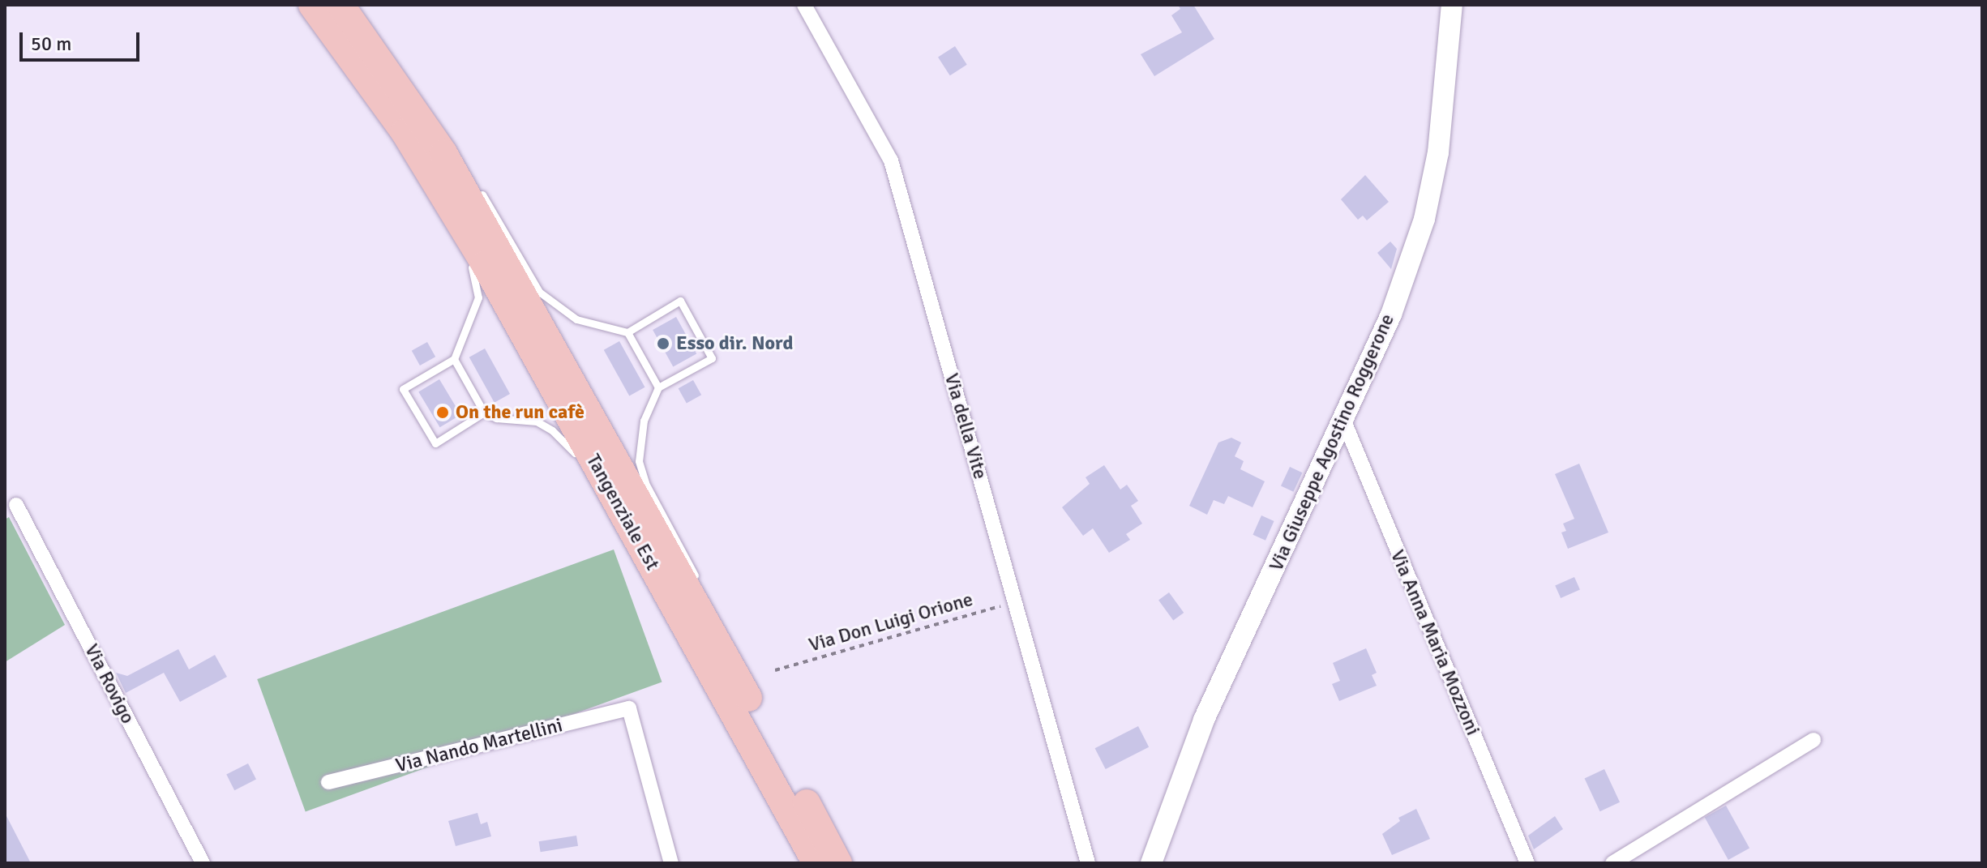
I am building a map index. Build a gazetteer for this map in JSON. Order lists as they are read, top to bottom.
{
  "streets": {
    "highway": ["Tangenziale Est"],
    "street": [
      "Via della Vite",
      "Via Giuseppe Agostino Roggerone",
      "Via Anna Maria Mozzoni",
      "Via Rovigo",
      "Via Nando Martellini"
    ],
    "path": ["Via Don Luigi Orione"]
  },
  "crossings": [
    ["Via della Vite", "Via Don Luigi Orione"],
    ["Via Giuseppe Agostino Roggerone", "Via Anna Maria Mozzoni"]
  ],
  "places": ["Esso dir. Nord", "On the run cafè"],
  "scale_bar": "50 m"
}
